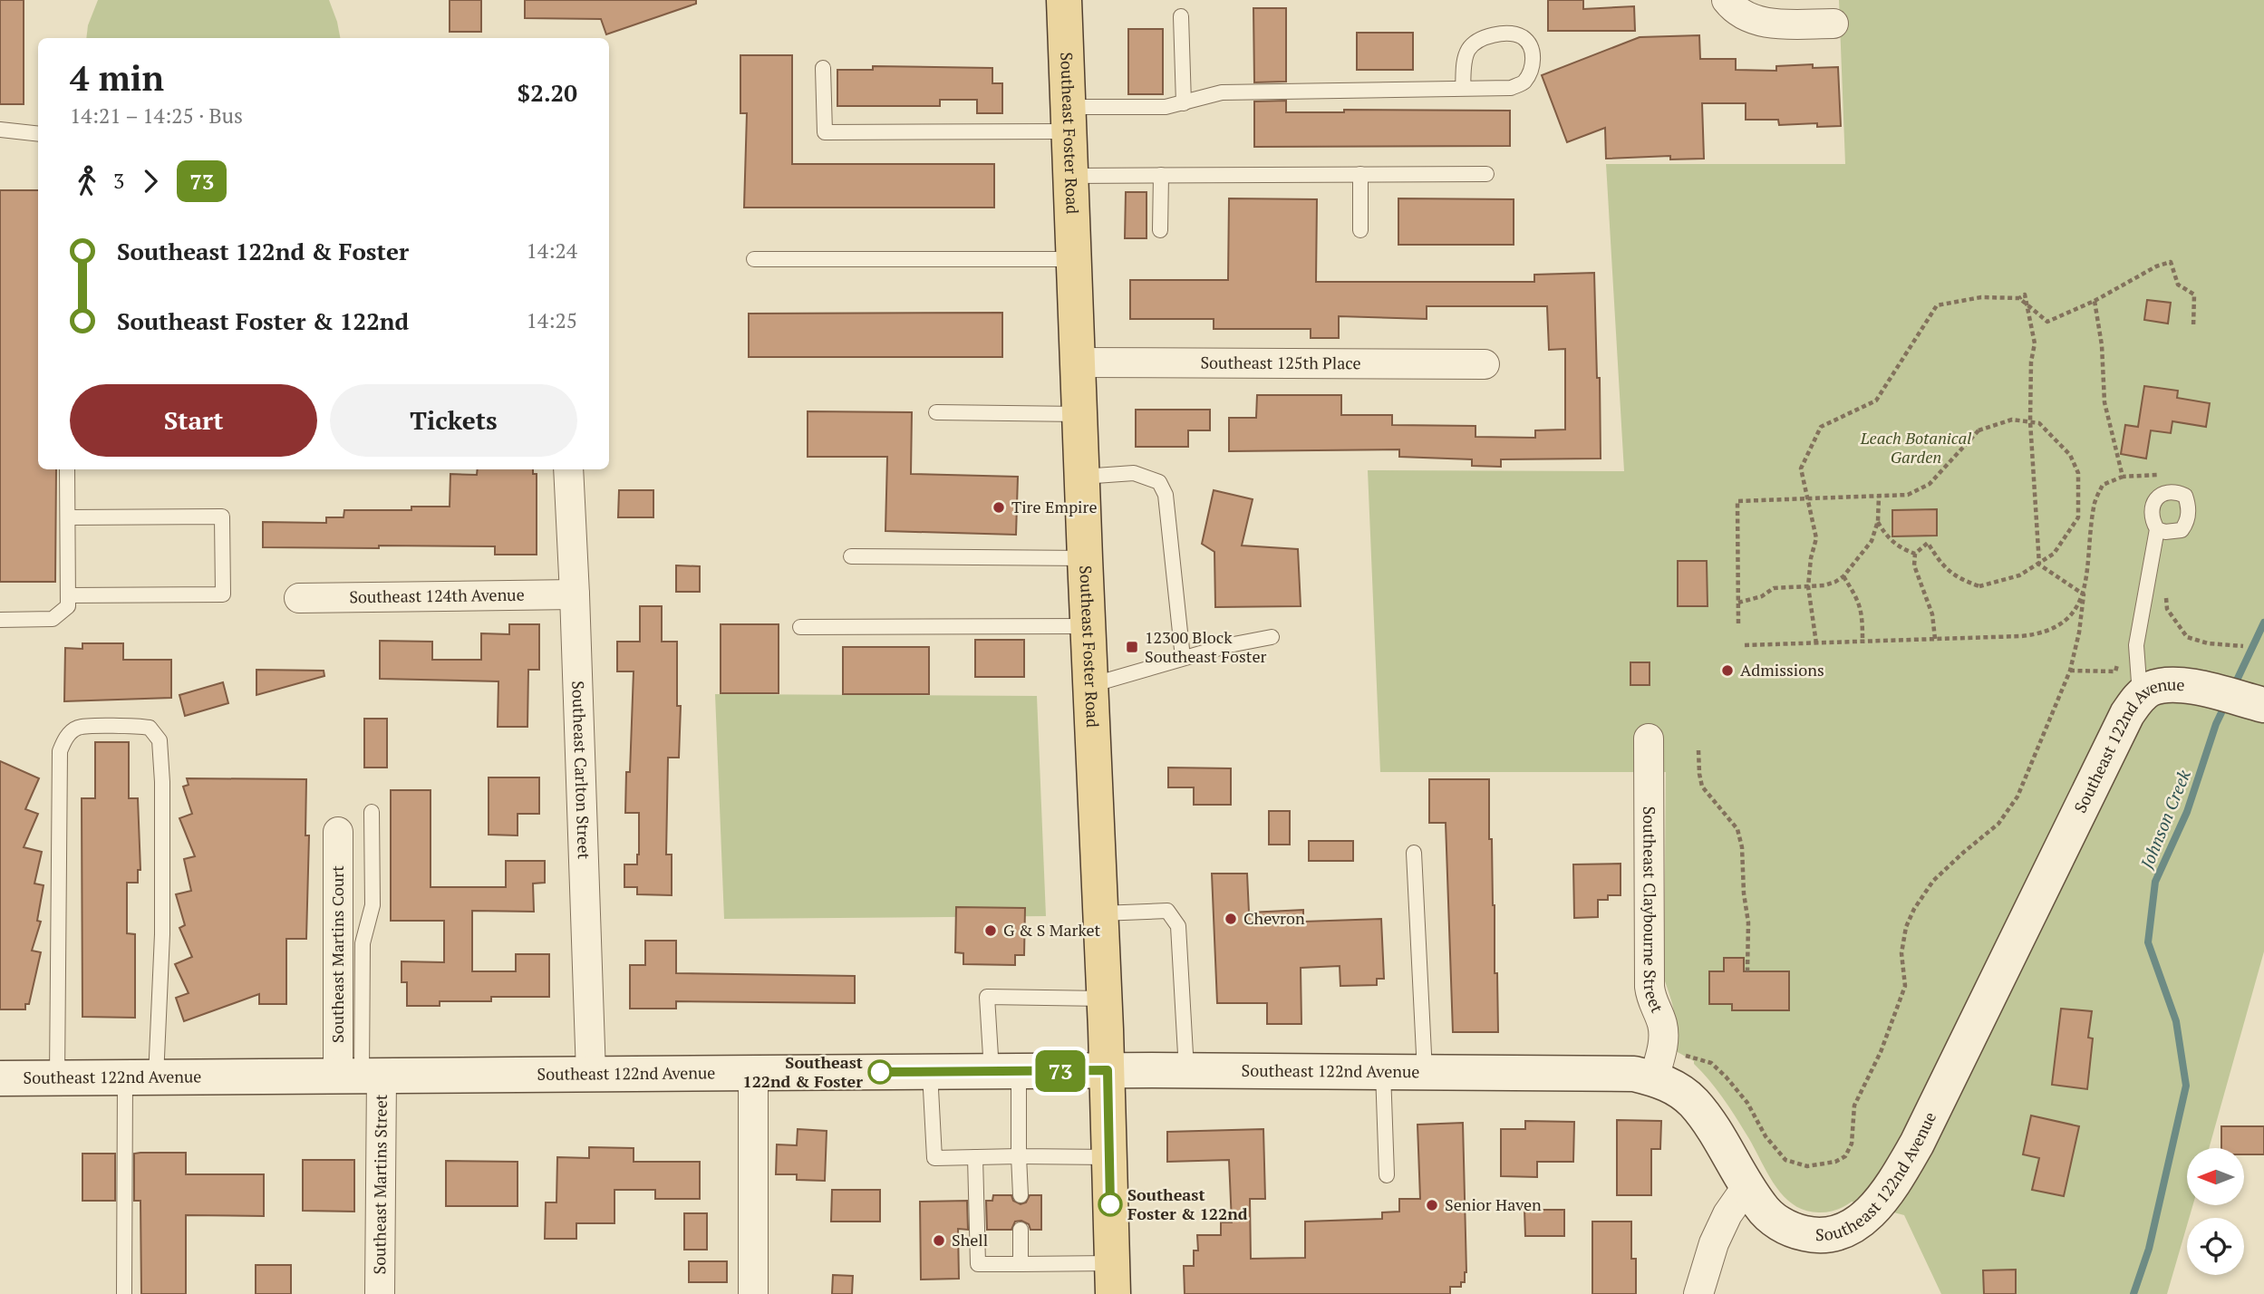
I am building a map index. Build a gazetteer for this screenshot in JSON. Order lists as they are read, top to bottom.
{
  "streets": {
    "main road": ["Southeast Foster Road"],
    "street": [
      "Southeast 125th Place",
      "Southeast 124th Avenue",
      "Southeast 122nd Avenue",
      "Southeast Carlton Street",
      "Southeast Claybourne Street",
      "Southeast Martins Court",
      "Southeast Martins Street"
    ]
  },
  "crossings": [
    ["Southeast Foster Road", "Southeast 125th Place"],
    ["Southeast Foster Road", "Southeast 122nd Avenue"],
    ["Southeast 124th Avenue", "Southeast Carlton Street"],
    ["Southeast 122nd Avenue", "Southeast Carlton Street"],
    ["Southeast 122nd Avenue", "Southeast Claybourne Street"],
    ["Southeast 122nd Avenue", "Southeast Martins Court"],
    ["Southeast 122nd Avenue", "Southeast Martins Street"],
    ["Southeast Martins Court", "Southeast Martins Street"]
  ],
  "water": ["Johnson Creek"],
  "parks": ["Leach Botanical Garden"],
  "places": {
    "other": [
      "Tire Empire",
      "Admissions",
      "Chevron",
      "G & S Market",
      "Southeast 122nd & Foster",
      "Southeast Foster & 122nd",
      "Senior Haven",
      "Shell"
    ],
    "transit": ["12300 Block Southeast Foster"]
  },
  "lines": ["bus line 73"],
  "north": "left",
  "page": {
    "on_map": "73",
    "heading": ["4 min", "14:21 – 14:25 · Bus", "$2.20"],
    "legs": ["3", "73"],
    "list": [
      {
        "name": "Southeast 122nd & Foster",
        "value": "14:24"
      },
      {
        "name": "Southeast Foster & 122nd",
        "value": "14:25"
      }
    ],
    "buttons": ["Start", "Tickets"]
  }
}
